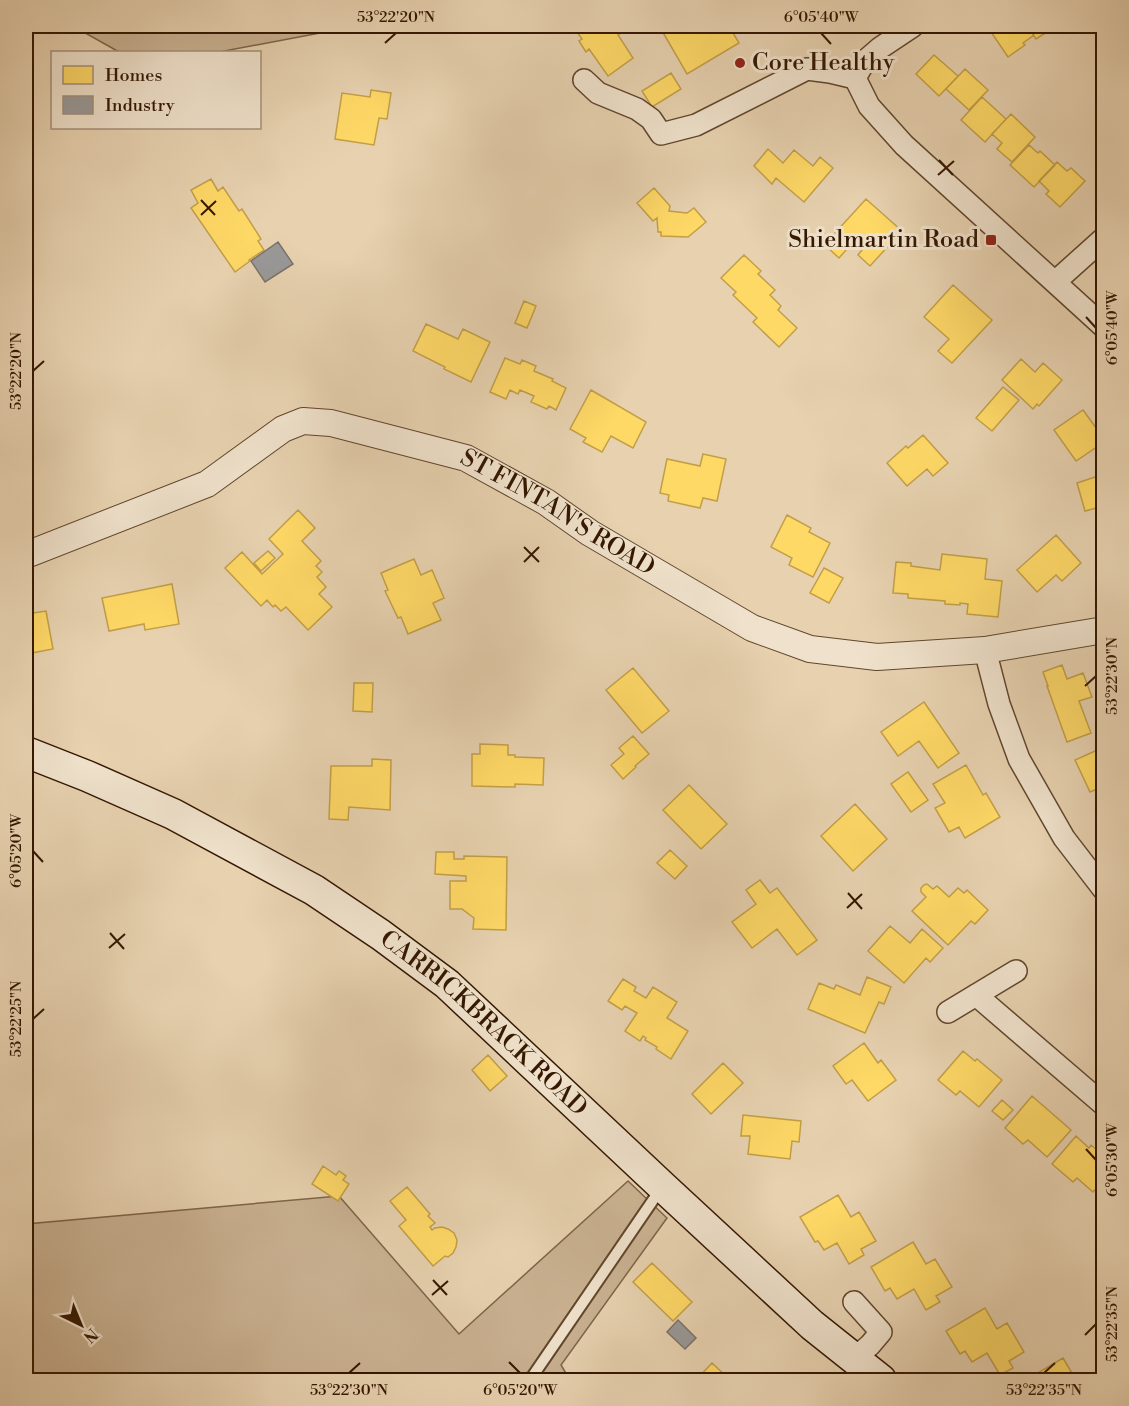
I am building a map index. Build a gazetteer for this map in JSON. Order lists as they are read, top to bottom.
{
  "streets": {
    "main road": ["CARRICKBRACK ROAD"],
    "street": ["ST FINTAN'S ROAD"]
  },
  "places": {
    "other": ["Core Healthy"],
    "transit": ["Shielmartin Road"]
  },
  "legend": ["Homes", "Industry"],
  "north": "bottom right",
  "coordinates": [
    "53°22'20\"N",
    "6°05'40\"W",
    "53°22'30\"N",
    "6°05'20\"W",
    "53°22'25\"N",
    "6°05'30\"W",
    "53°22'35\"N"
  ]
}
